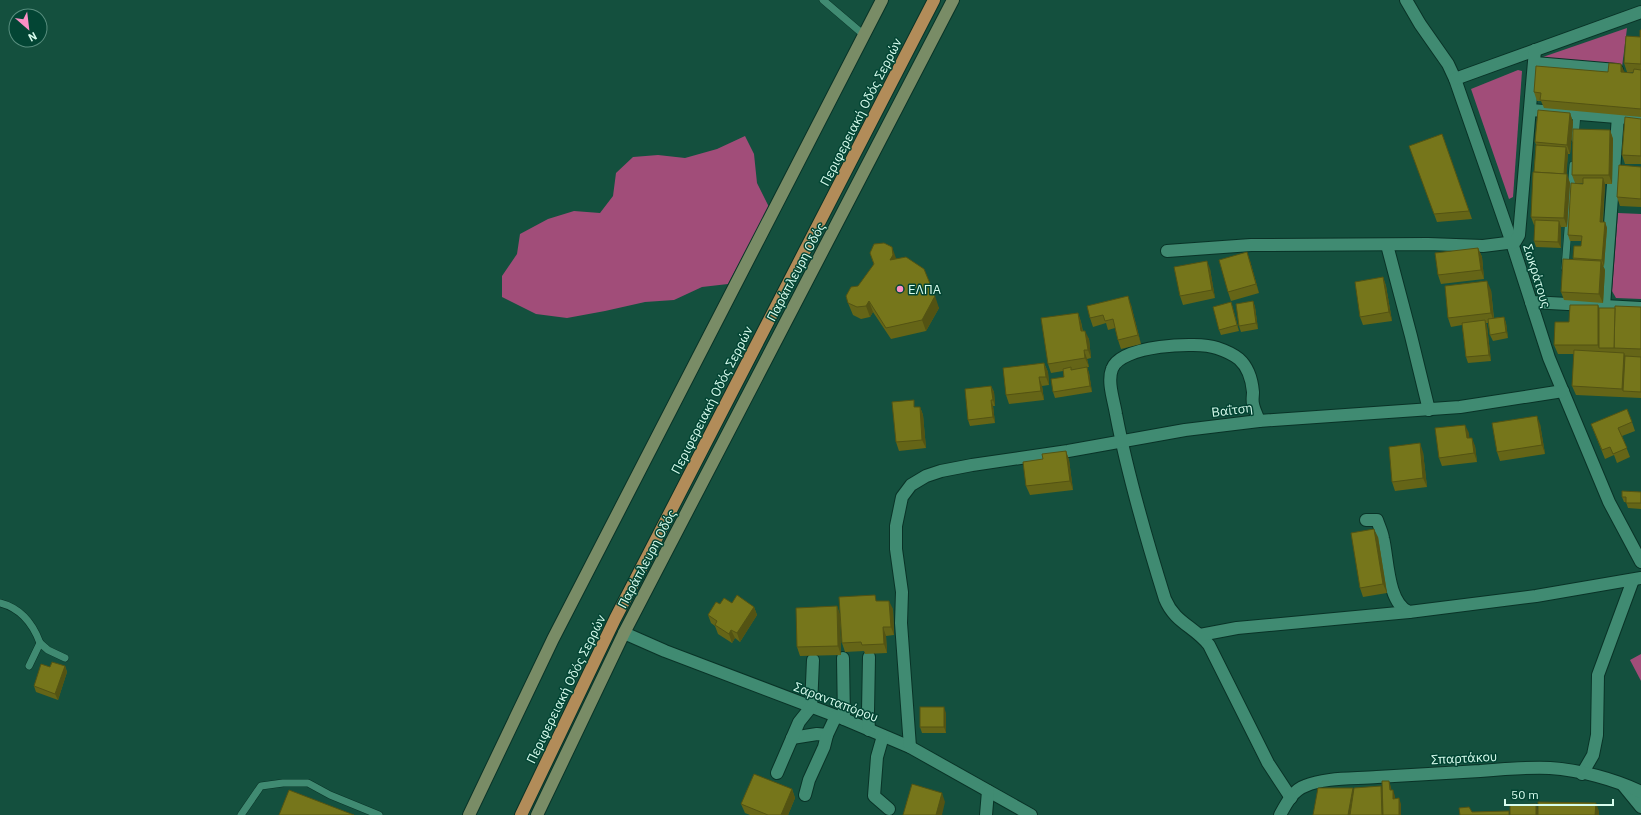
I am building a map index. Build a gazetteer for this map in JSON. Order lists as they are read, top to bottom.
{
  "streets": {
    "main road": ["Περιφερειακή Οδός Σερρών"],
    "street": [
      "Παράπλευρη Οδός",
      "Σωκράτους",
      "Βαΐτση",
      "Σαρανταπόρου",
      "Σπαρτάκου"
    ]
  },
  "crossings": [
    ["Παράπλευρη Οδός", "Σαρανταπόρου"],
    ["Σωκράτους", "Βαΐτση"],
    ["Βαΐτση", "Σαρανταπόρου"]
  ],
  "places": ["ΕΛΠΑ"],
  "scale_bar": "50 m",
  "north": "bottom right"
}
